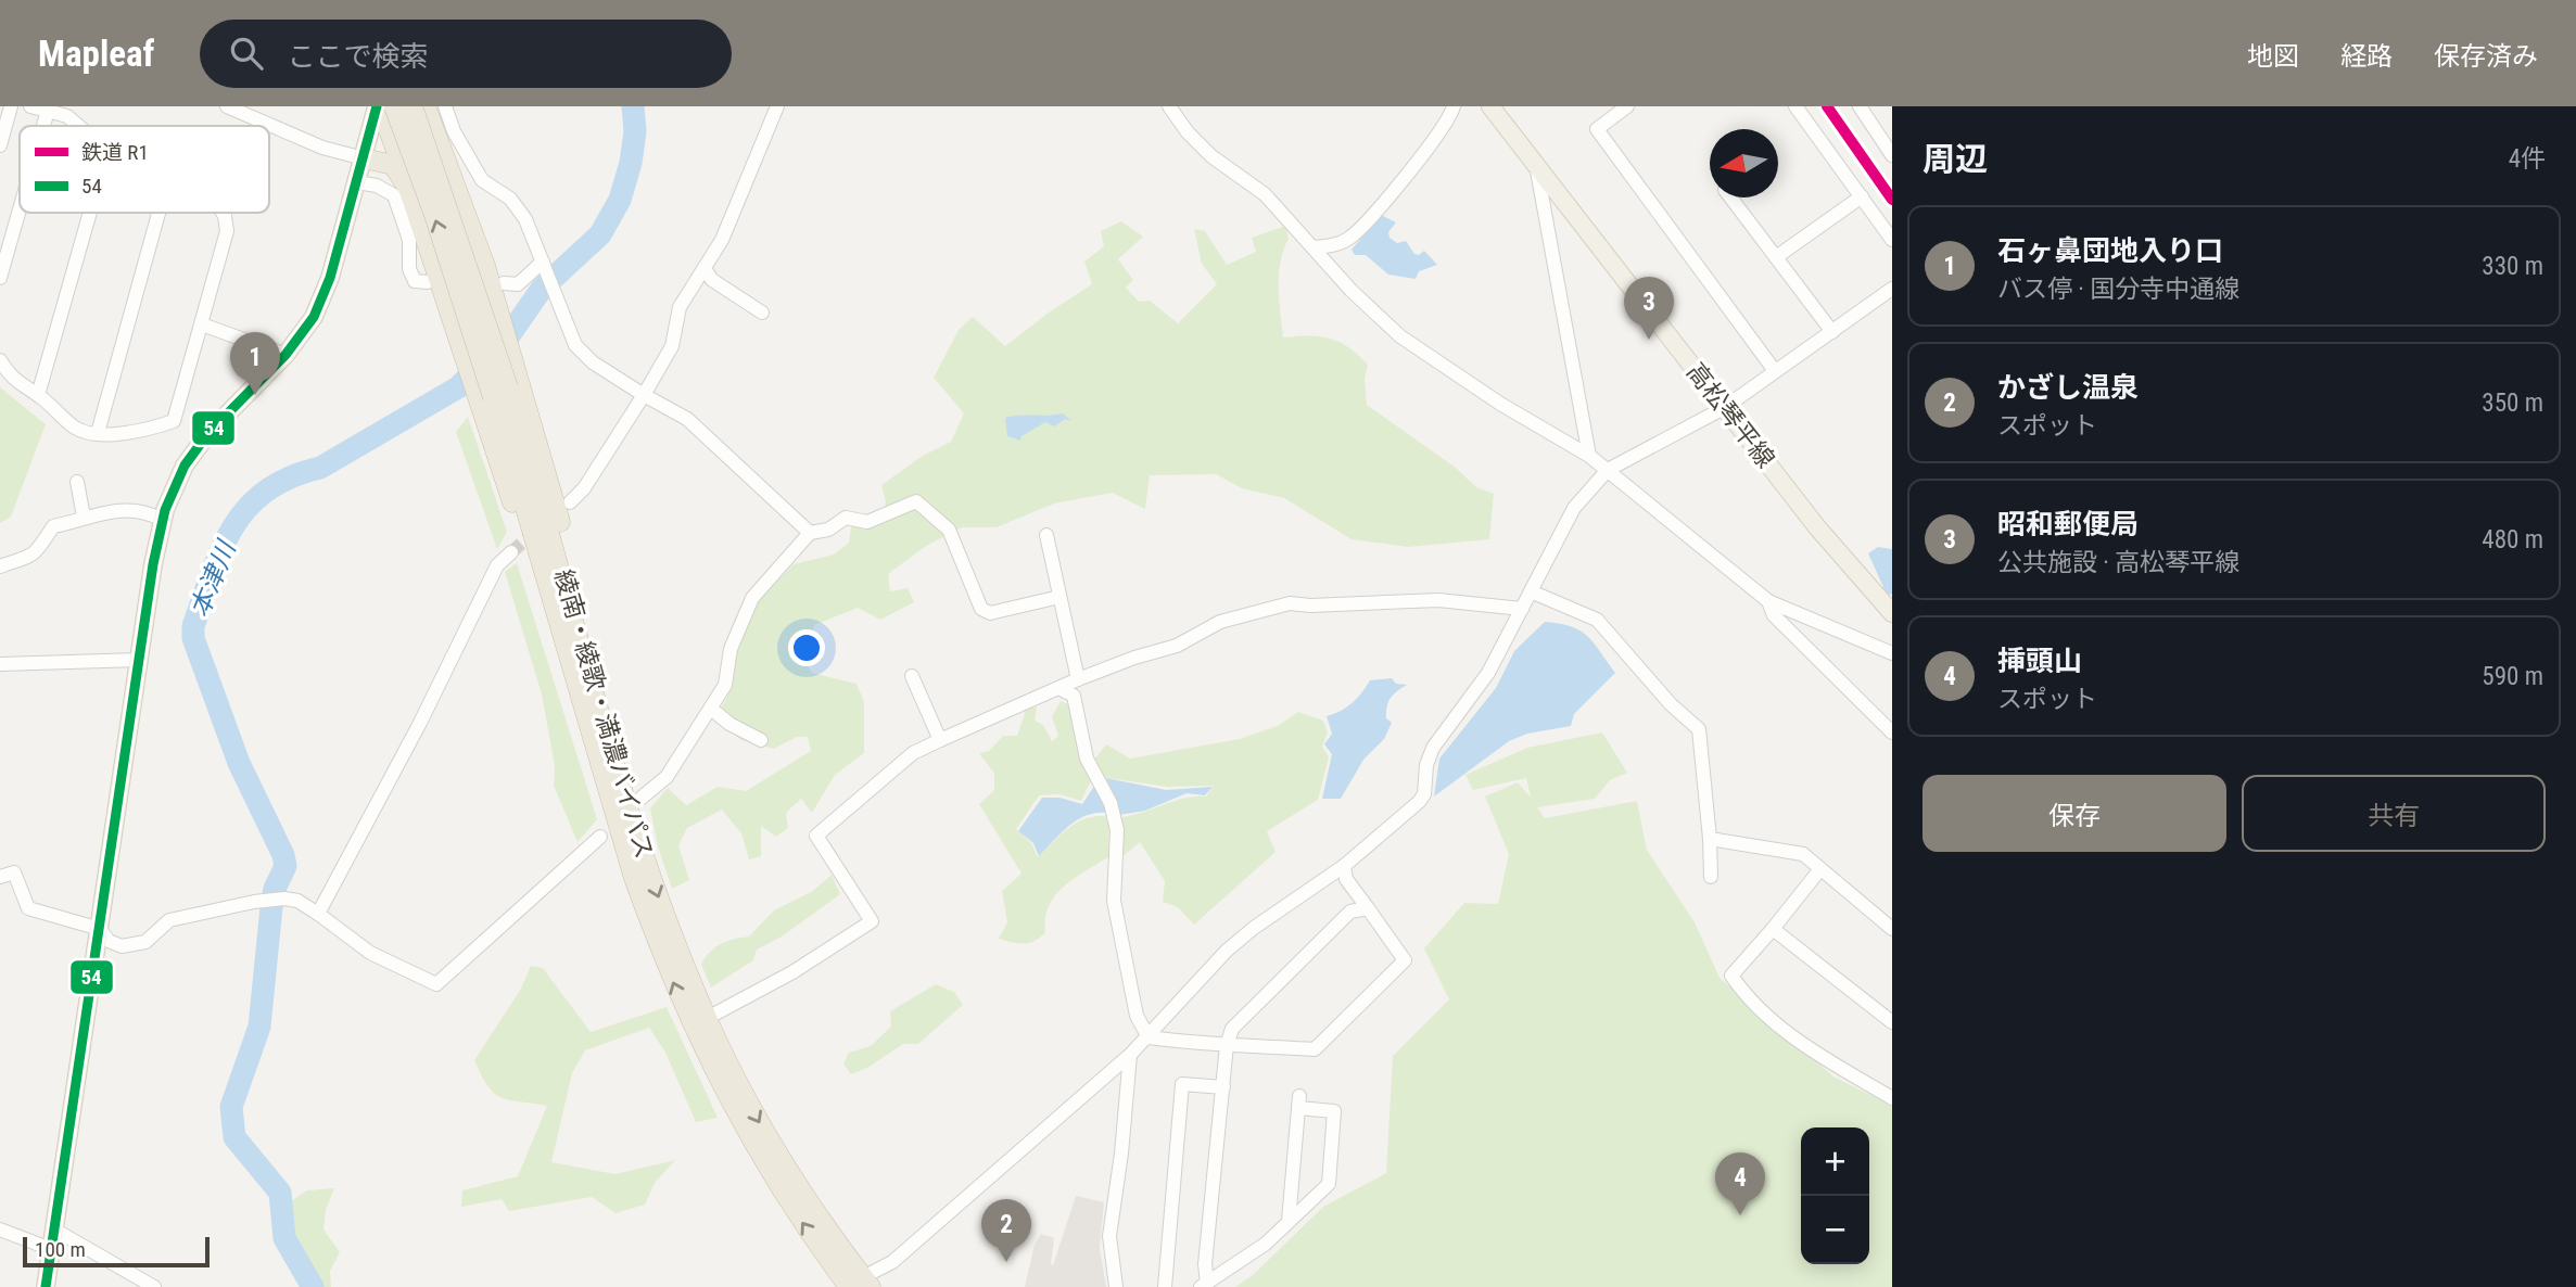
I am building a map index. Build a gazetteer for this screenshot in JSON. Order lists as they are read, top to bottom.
{
  "streets": {
    "highway": ["綾南・綾歌・満濃バイパス"],
    "main road": ["高松琴平線"]
  },
  "water": ["本津川"],
  "lines": ["rail line R1", "transit line 54"],
  "legend": ["鉄道 R1", "54"],
  "scale_bar": "100 m",
  "north": "left",
  "page": {
    "header": "Mapleaf",
    "search": "ここで検索",
    "nav": ["地図", "経路", "保存済み"],
    "heading": ["周辺", "4件"],
    "list": [
      {
        "mark": "1",
        "name": "石ヶ鼻団地入り口",
        "note": "バス停 · 国分寺中通線",
        "value": "330 m"
      },
      {
        "mark": "2",
        "name": "かざし温泉",
        "note": "スポット",
        "value": "350 m"
      },
      {
        "mark": "3",
        "name": "昭和郵便局",
        "note": "公共施設 · 高松琴平線",
        "value": "480 m"
      },
      {
        "mark": "4",
        "name": "挿頭山",
        "note": "スポット",
        "value": "590 m"
      }
    ],
    "pins": [
      "3",
      "1",
      "4",
      "2"
    ],
    "buttons": ["保存", "共有"],
    "map_buttons": ["+", "−"],
    "scale": "100 m"
  }
}
